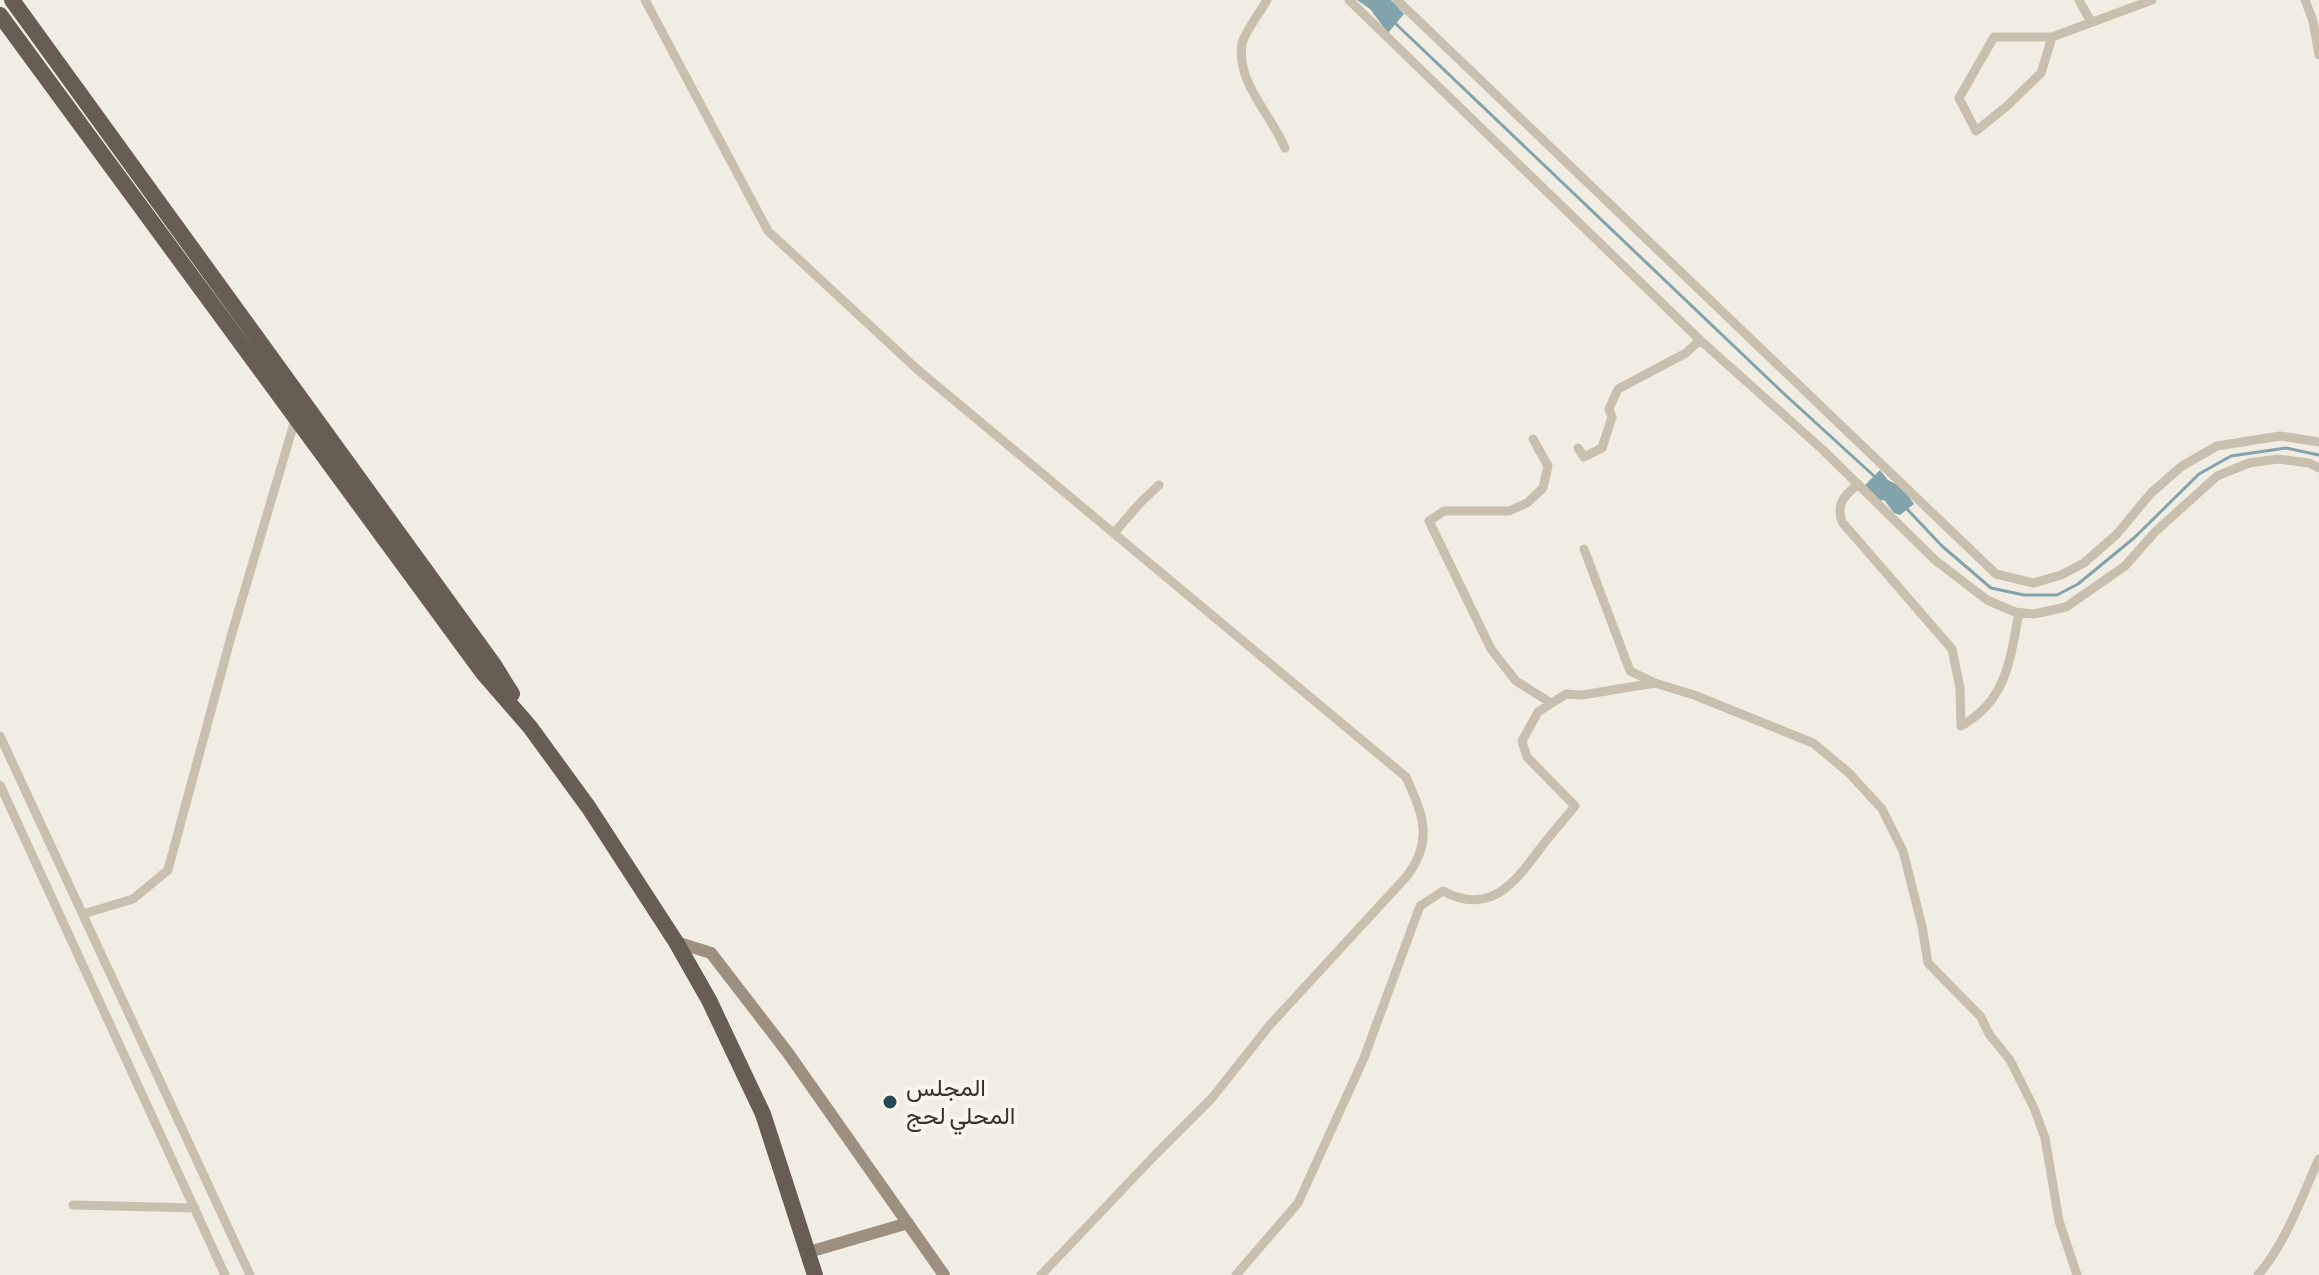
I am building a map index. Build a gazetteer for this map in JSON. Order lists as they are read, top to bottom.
{
  "places": ["المجلس المحلي لحج"]
}
